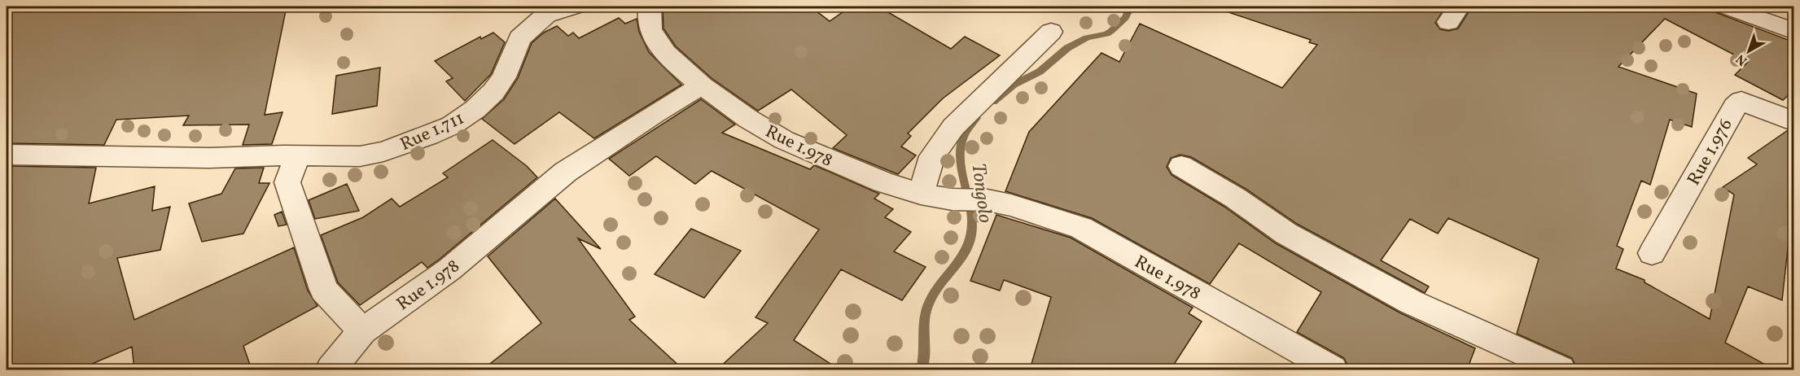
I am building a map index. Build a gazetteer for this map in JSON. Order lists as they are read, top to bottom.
{
  "streets": {
    "street": ["Rue 1.711", "Rue 1.978", "Rue 1.976"]
  },
  "water": ["Tongolo"],
  "north": "bottom left"
}
